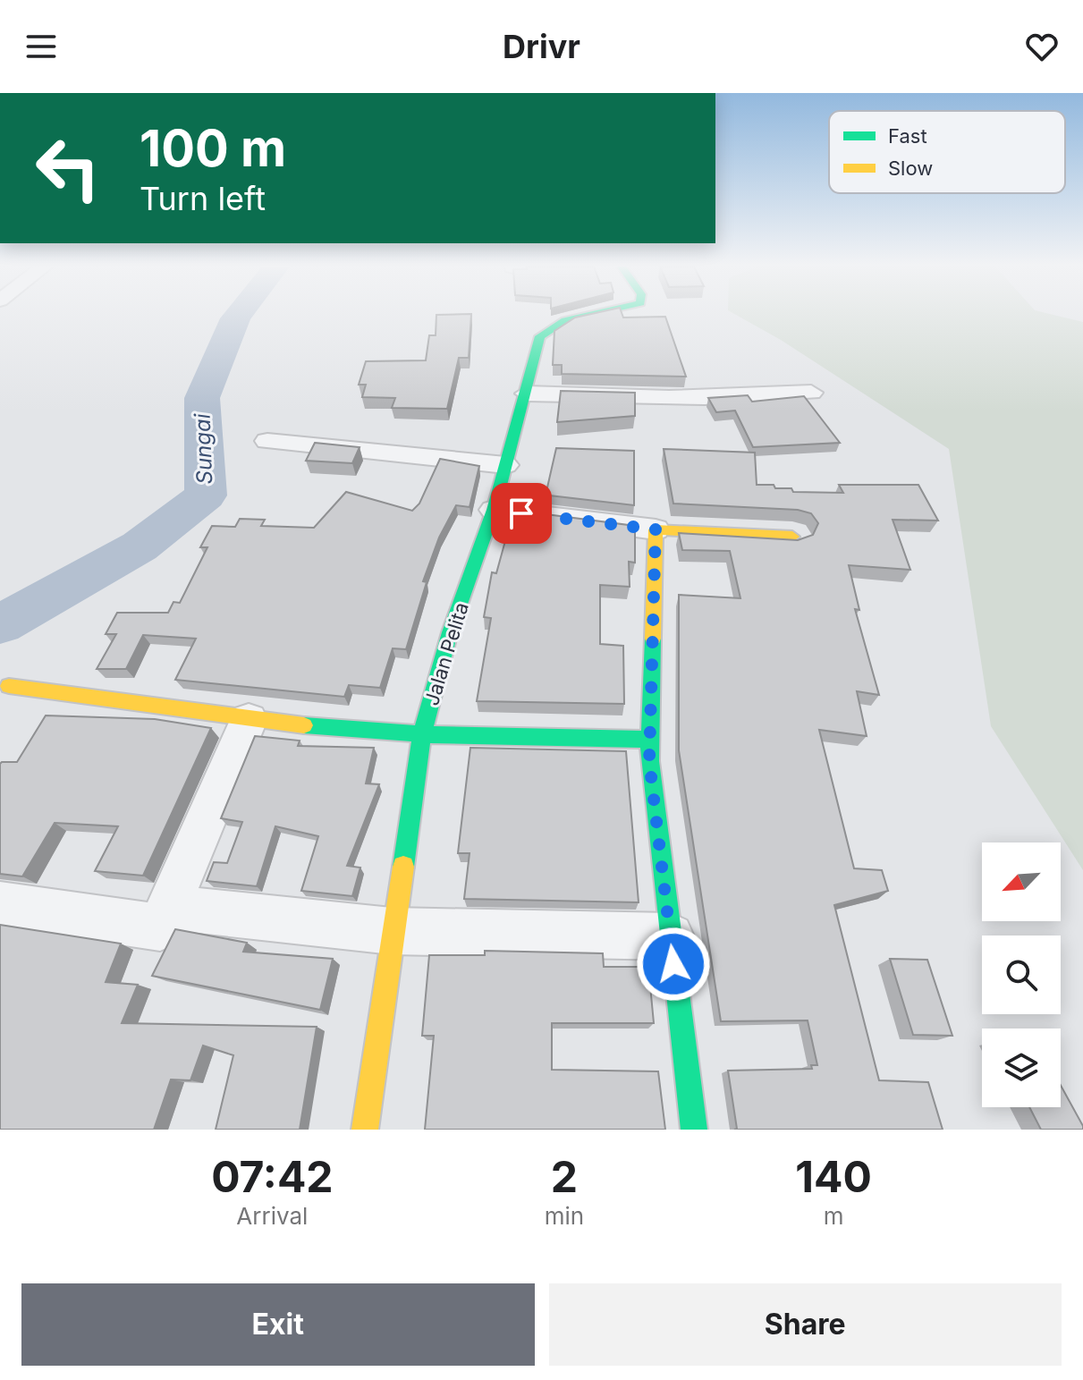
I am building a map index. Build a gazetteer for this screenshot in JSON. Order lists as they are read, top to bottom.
{
  "streets": {
    "main road": ["Jalan Pelita"]
  },
  "water": ["Sungai"],
  "legend": ["Fast", "Slow"],
  "north": "bottom left",
  "page": {
    "header": "Drivr",
    "turn": ["100 m", "Turn left"],
    "eta": [
      "07:42",
      "Arrival",
      "2",
      "min",
      "140",
      "m"
    ],
    "buttons": ["Exit", "Share"]
  }
}
